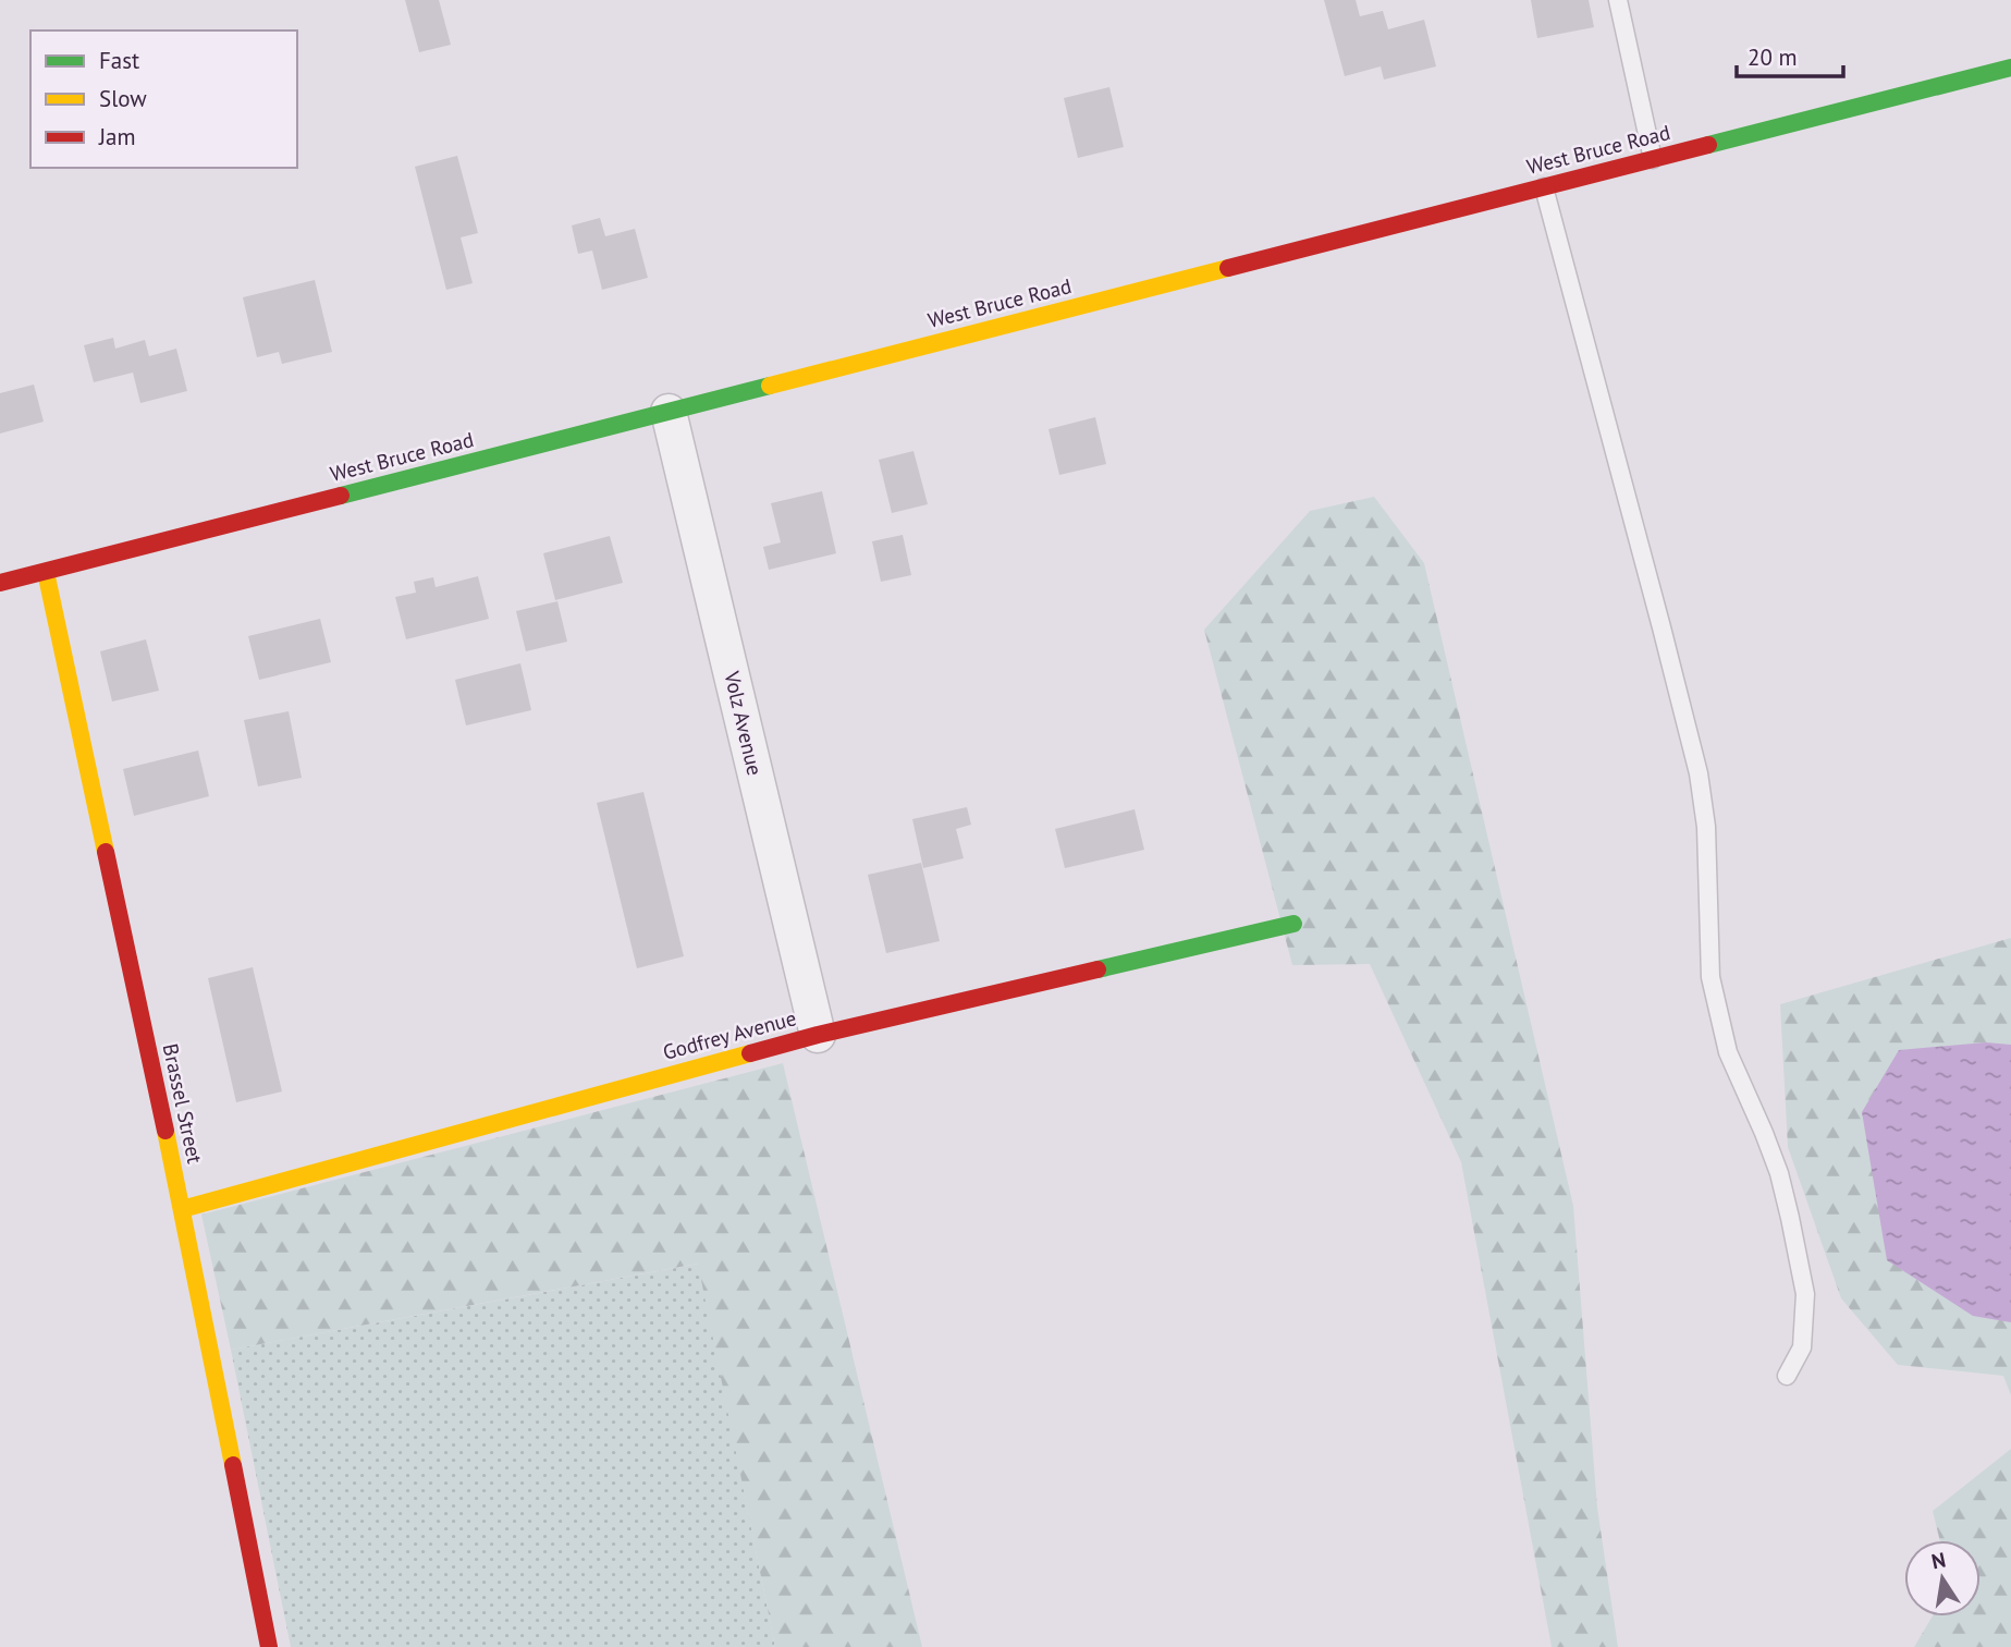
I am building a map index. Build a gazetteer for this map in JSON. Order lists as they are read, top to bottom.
{
  "streets": {
    "street": [
      "West Bruce Road",
      "Volz Avenue",
      "Godfrey Avenue",
      "Brassel Street"
    ]
  },
  "crossings": [
    ["West Bruce Road", "Volz Avenue"],
    ["West Bruce Road", "Brassel Street"],
    ["Volz Avenue", "Godfrey Avenue"],
    ["Godfrey Avenue", "Brassel Street"]
  ],
  "legend": ["Fast", "Slow", "Jam"],
  "scale_bar": "20 m",
  "north": "top"
}
